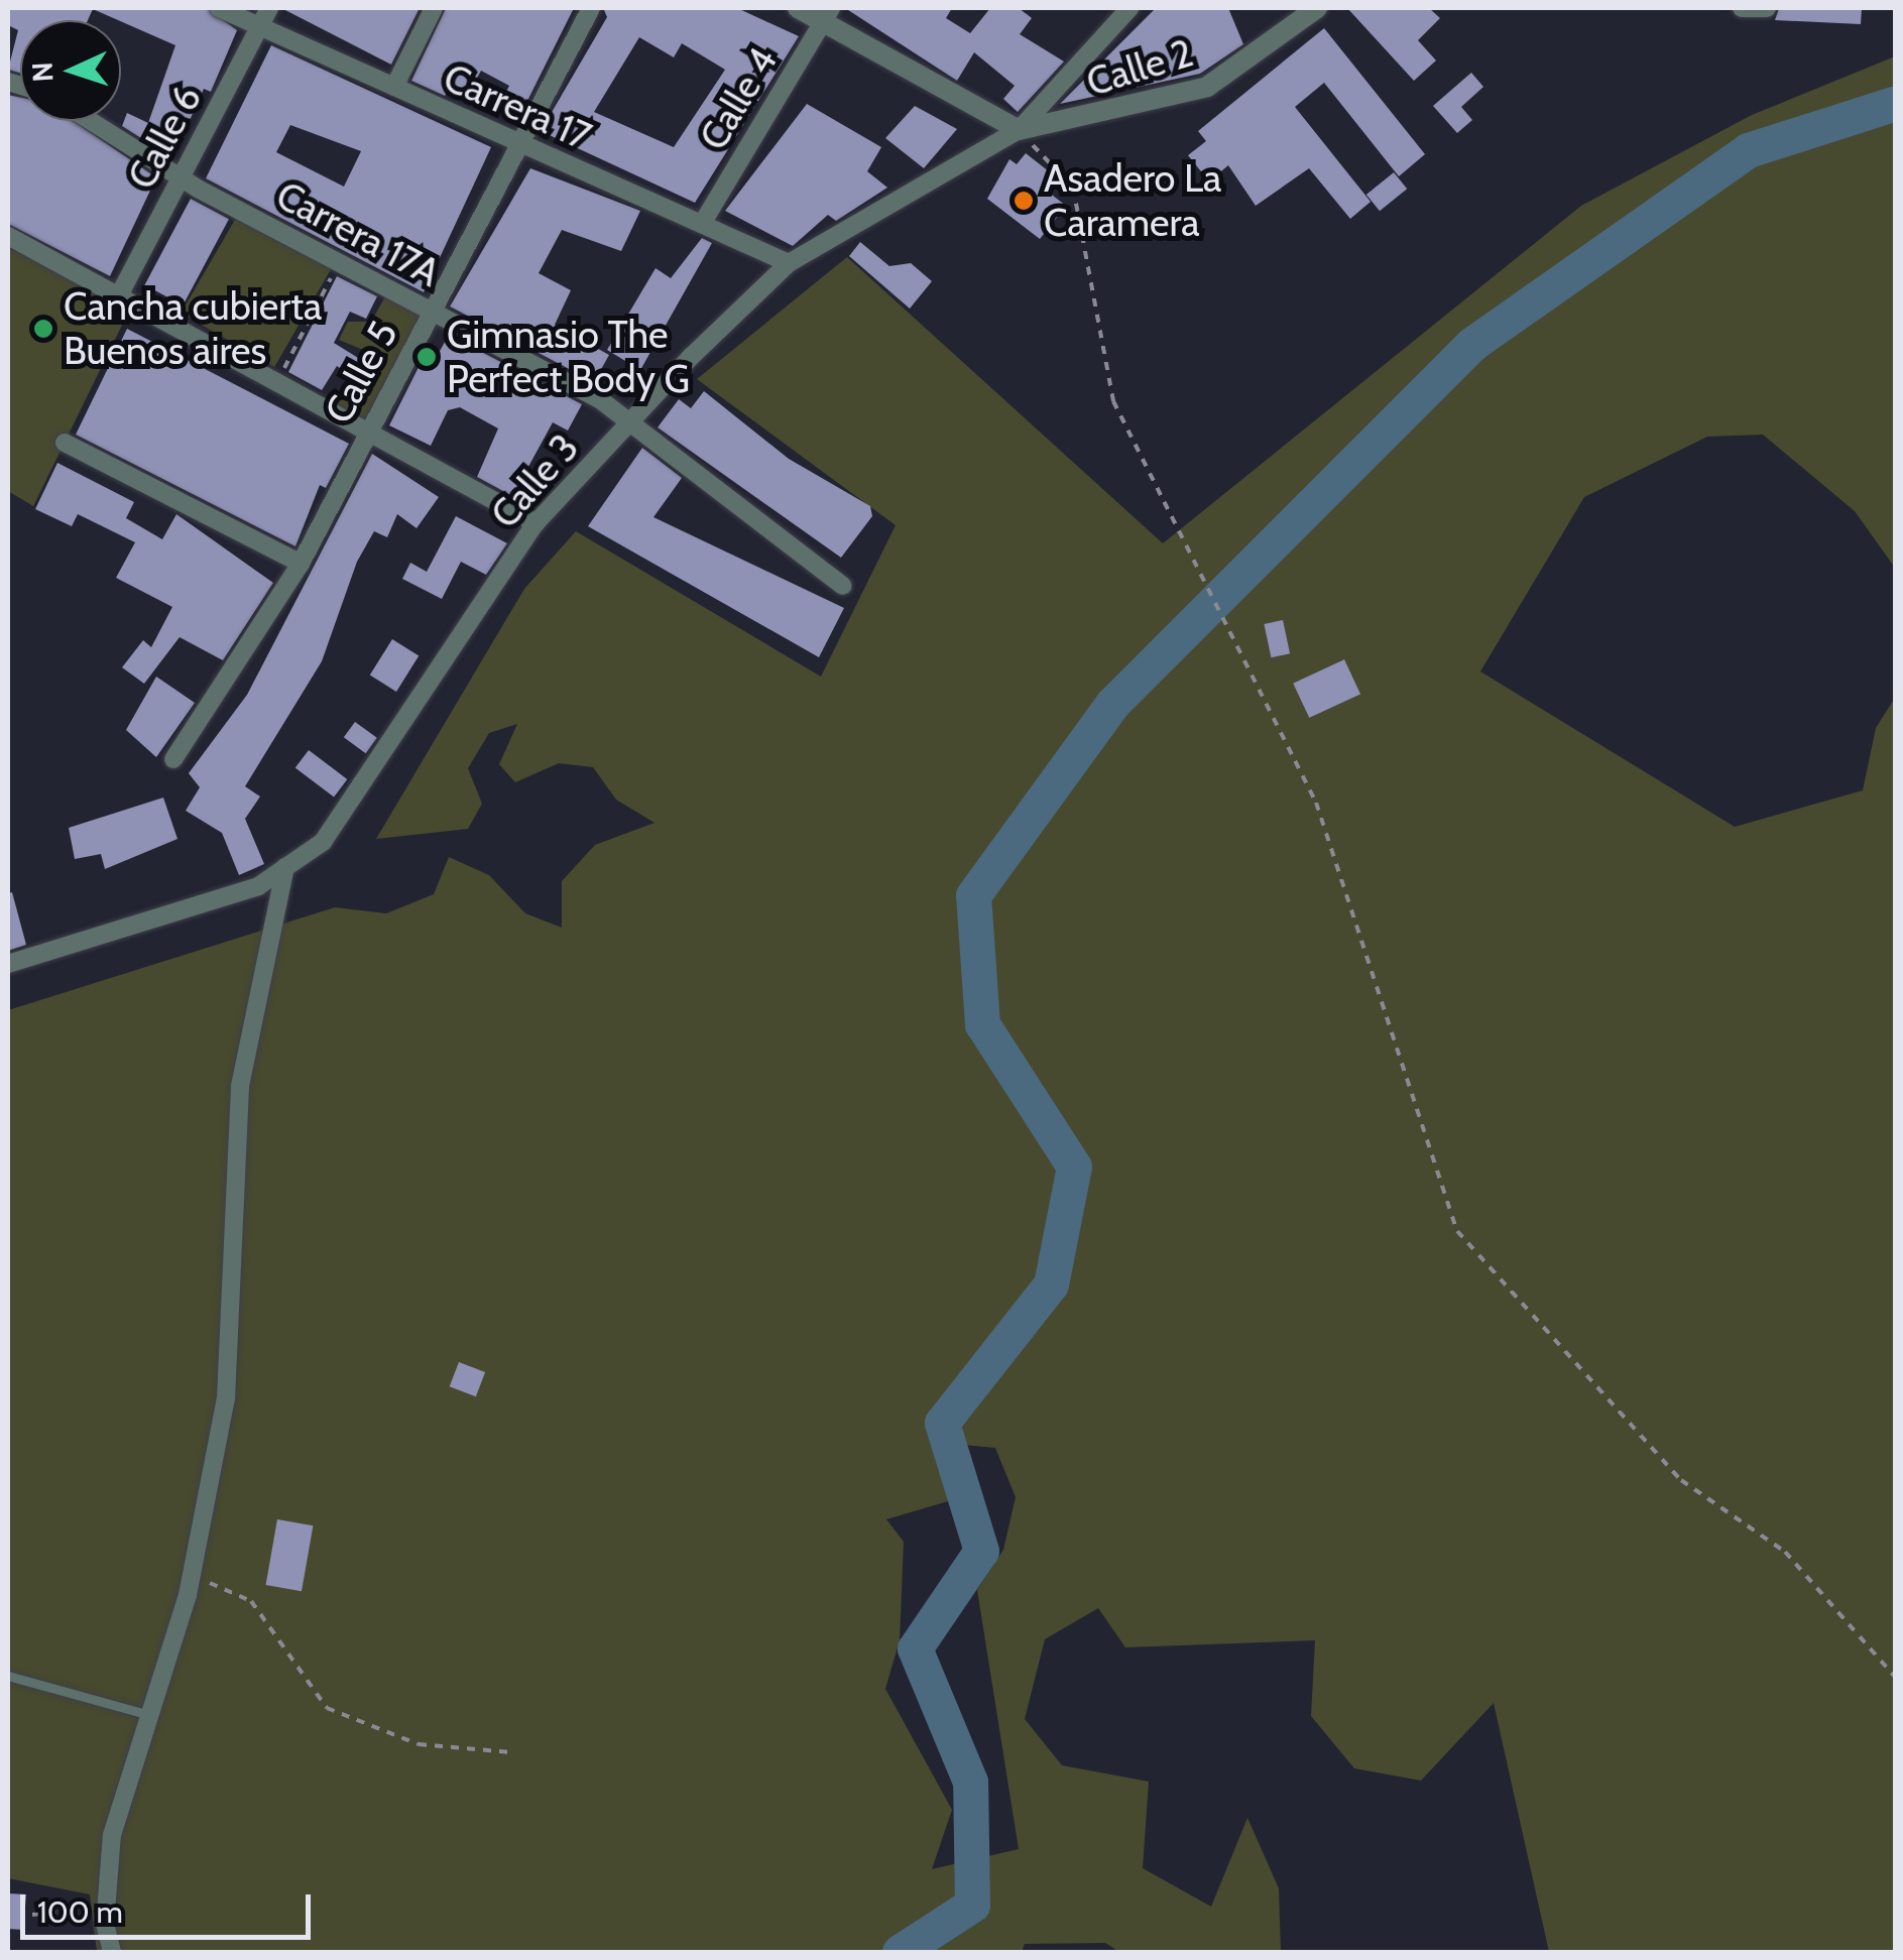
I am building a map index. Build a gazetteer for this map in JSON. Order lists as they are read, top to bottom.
{
  "streets": {
    "street": [
      "Calle 2",
      "Calle 4",
      "Carrera 17",
      "Calle 6",
      "Carrera 17A",
      "Calle 5",
      "Calle 3"
    ]
  },
  "crossings": [
    ["Calle 2", "Calle 3"],
    ["Calle 4", "Carrera 17"],
    ["Carrera 17", "Calle 6"],
    ["Carrera 17", "Calle 5"],
    ["Carrera 17", "Calle 3"],
    ["Calle 6", "Carrera 17A"],
    ["Carrera 17A", "Calle 5"],
    ["Carrera 17A", "Calle 3"]
  ],
  "places": ["Asadero La Caramera", "Cancha cubierta Buenos aires", "Gimnasio The Perfect Body G"],
  "scale_bar": "100 m",
  "north": "left"
}
